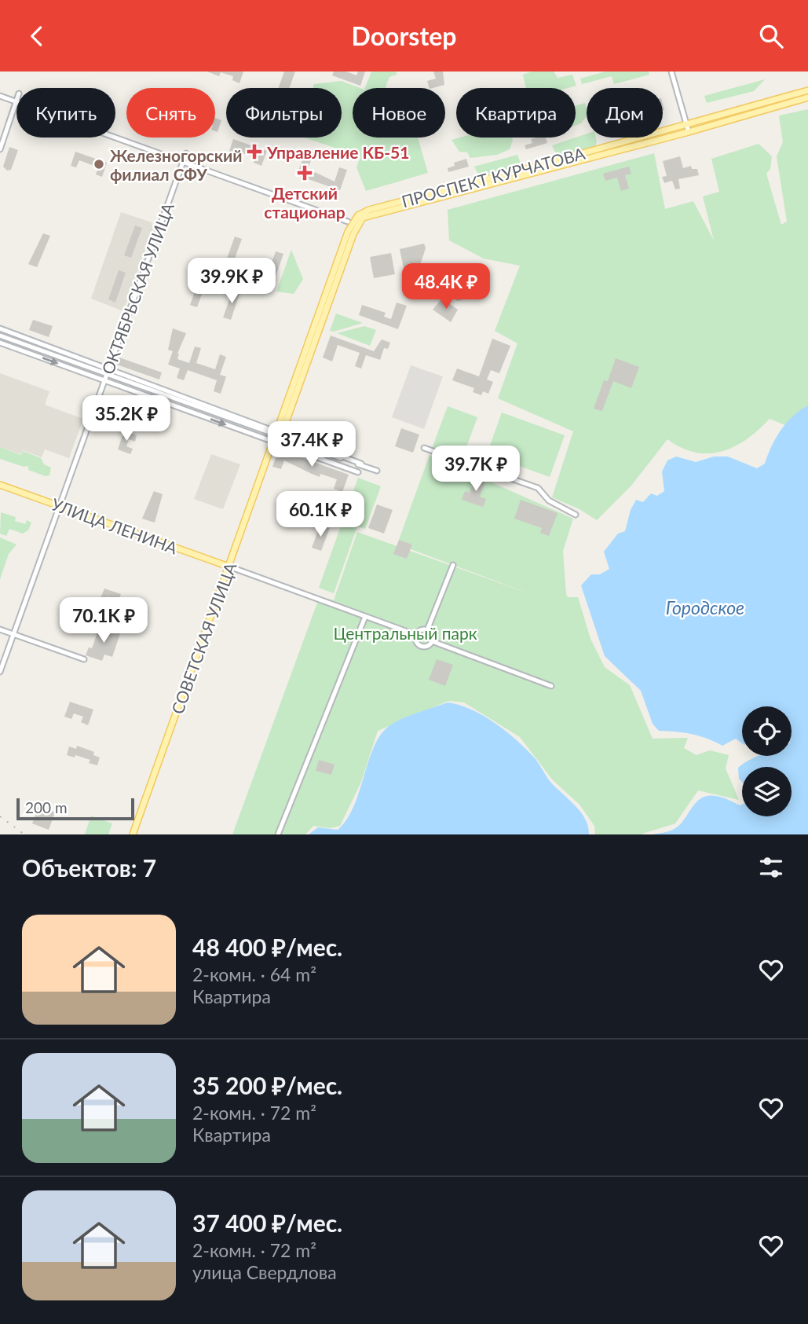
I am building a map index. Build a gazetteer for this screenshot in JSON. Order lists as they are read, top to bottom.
{
  "streets": {
    "main road": ["ПРОСПЕКТ КУРЧАТОВА", "УЛИЦА ЛЕНИНА", "СОВЕТСКАЯ УЛИЦА"],
    "street": ["ОКТЯБРЬСКАЯ УЛИЦА"]
  },
  "crossings": [
    ["ПРОСПЕКТ КУРЧАТОВА", "СОВЕТСКАЯ УЛИЦА"],
    ["ОКТЯБРЬСКАЯ УЛИЦА", "УЛИЦА ЛЕНИНА"],
    ["УЛИЦА ЛЕНИНА", "СОВЕТСКАЯ УЛИЦА"]
  ],
  "water": ["Городское"],
  "parks": ["Центральный парк"],
  "places": {
    "health": ["Управление КБ-51", "Детский стационар"],
    "other": ["Железногорский филиал СФУ"]
  },
  "scale_bar": "200 m",
  "page": {
    "header": "Doorstep",
    "chip": [
      "Купить",
      "Снять",
      "Фильтры",
      "Новое",
      "Квартира",
      "Дом"
    ],
    "price": [
      "39.9K ₽",
      "48.4K ₽",
      "35.2K ₽",
      "37.4K ₽",
      "39.7K ₽",
      "60.1K ₽",
      "70.1K ₽"
    ],
    "scale": "200 m",
    "heading": "Объектов: 7",
    "list": [
      {
        "name": "48 400 ₽/мес.",
        "note": "2-комн. · 64 m² · Квартира"
      },
      {
        "name": "35 200 ₽/мес.",
        "note": "2-комн. · 72 m² · Квартира"
      },
      {
        "name": "37 400 ₽/мес.",
        "note": "2-комн. · 72 m² · улица Свердлова"
      }
    ]
  }
}
